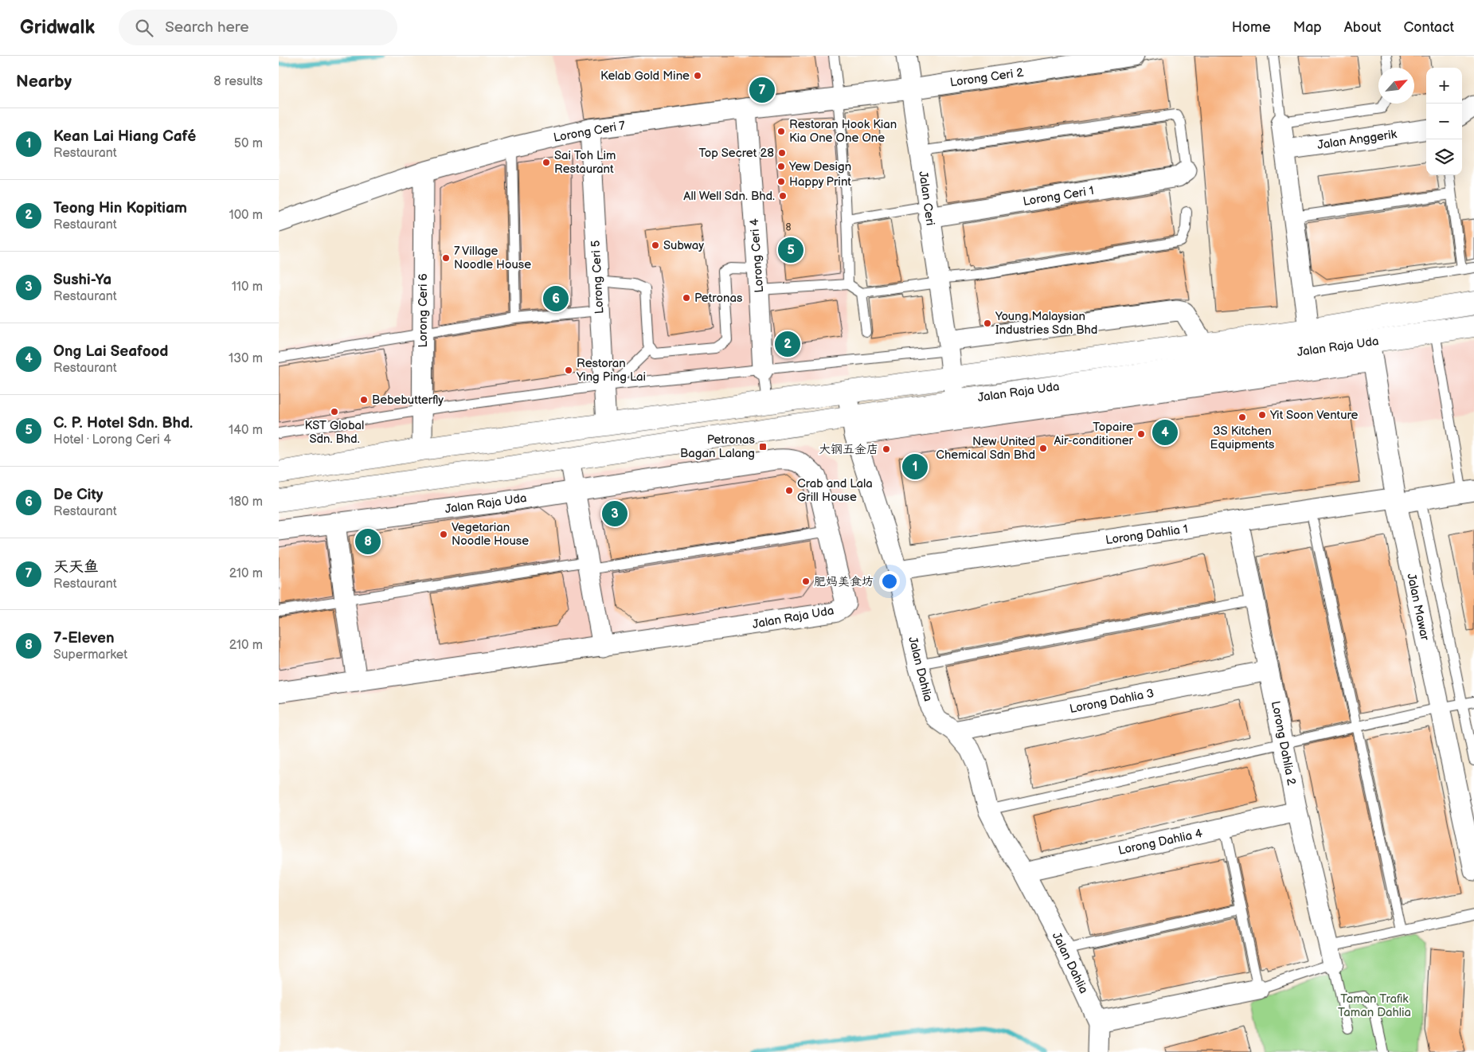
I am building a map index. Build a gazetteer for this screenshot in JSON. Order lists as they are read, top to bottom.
{
  "streets": {
    "main road": ["Jalan Raja Uda"],
    "street": [
      "Lorong Ceri 2",
      "Lorong Ceri 7",
      "Jalan Anggerik",
      "Lorong Ceri 1",
      "Jalan Ceri",
      "Lorong Ceri 4",
      "Lorong Ceri 5",
      "Lorong Ceri 6",
      "Lorong Dahlia 1",
      "Jalan Mawar",
      "Jalan Dahlia",
      "Lorong Dahlia 3",
      "Lorong Dahlia 2",
      "Lorong Dahlia 4"
    ]
  },
  "crossings": [
    ["Lorong Ceri 2", "Lorong Ceri 7"],
    ["Lorong Ceri 2", "Jalan Ceri"],
    ["Lorong Ceri 7", "Jalan Ceri"],
    ["Lorong Ceri 7", "Lorong Ceri 4"],
    ["Lorong Ceri 7", "Lorong Ceri 5"],
    ["Lorong Ceri 7", "Lorong Ceri 6"],
    ["Lorong Ceri 1", "Jalan Ceri"],
    ["Jalan Ceri", "Jalan Raja Uda"],
    ["Lorong Ceri 4", "Jalan Raja Uda"],
    ["Lorong Ceri 5", "Jalan Raja Uda"],
    ["Lorong Ceri 6", "Jalan Raja Uda"],
    ["Jalan Raja Uda", "Jalan Mawar"],
    ["Jalan Raja Uda", "Jalan Dahlia"],
    ["Lorong Dahlia 1", "Jalan Mawar"],
    ["Lorong Dahlia 1", "Jalan Dahlia"],
    ["Lorong Dahlia 1", "Lorong Dahlia 2"],
    ["Jalan Dahlia", "Lorong Dahlia 3"],
    ["Jalan Dahlia", "Lorong Dahlia 4"],
    ["Lorong Dahlia 3", "Lorong Dahlia 2"],
    ["Lorong Dahlia 2", "Lorong Dahlia 4"]
  ],
  "parks": ["Taman Trafik Taman Dahlia"],
  "places": {
    "other": [
      "Kelab Gold Mine",
      "Restoran Hook Kian Kia One One One",
      "Top Secret 28",
      "Sai Toh Lim Restaurant",
      "Yew Design",
      "Happy Print",
      "All Well Sdn. Bhd.",
      "Subway",
      "7 Village Noodle House",
      "Petronas",
      "Young Malaysian Industries Sdn Bhd",
      "Restoran Ying Ping Lai",
      "Bebebutterfly",
      "KST Global Sdn. Bhd.",
      "Yit Soon Venture",
      "3S Kitchen Equipments",
      "Topaire Air-conditioner",
      "New United Chemical Sdn Bhd",
      "大钢五金店",
      "Crab and Lala Grill House",
      "Vegetarian Noodle House",
      "肥妈美食坊"
    ],
    "transit": ["Petronas Bagan Lalang"]
  },
  "house_numbers": ["8"],
  "north": "top right",
  "page": {
    "header": "Gridwalk",
    "search": "Search here",
    "nav": [
      "Home",
      "Map",
      "About",
      "Contact"
    ],
    "heading": ["Nearby", "8 results"],
    "map_buttons": ["+", "−"],
    "pins": [
      "7",
      "5",
      "6",
      "2",
      "4",
      "1",
      "3",
      "8"
    ],
    "list": [
      {
        "mark": "1",
        "name": "Kean Lai Hiang Café",
        "note": "Restaurant",
        "value": "50 m"
      },
      {
        "mark": "2",
        "name": "Teong Hin Kopitiam",
        "note": "Restaurant",
        "value": "100 m"
      },
      {
        "mark": "3",
        "name": "Sushi-Ya",
        "note": "Restaurant",
        "value": "110 m"
      },
      {
        "mark": "4",
        "name": "Ong Lai Seafood",
        "note": "Restaurant",
        "value": "130 m"
      },
      {
        "mark": "5",
        "name": "C. P. Hotel Sdn. Bhd.",
        "note": "Hotel · Lorong Ceri 4",
        "value": "140 m"
      },
      {
        "mark": "6",
        "name": "De City",
        "note": "Restaurant",
        "value": "180 m"
      },
      {
        "mark": "7",
        "name": "天天鱼",
        "note": "Restaurant",
        "value": "210 m"
      },
      {
        "mark": "8",
        "name": "7-Eleven",
        "note": "Supermarket",
        "value": "210 m"
      }
    ]
  }
}
